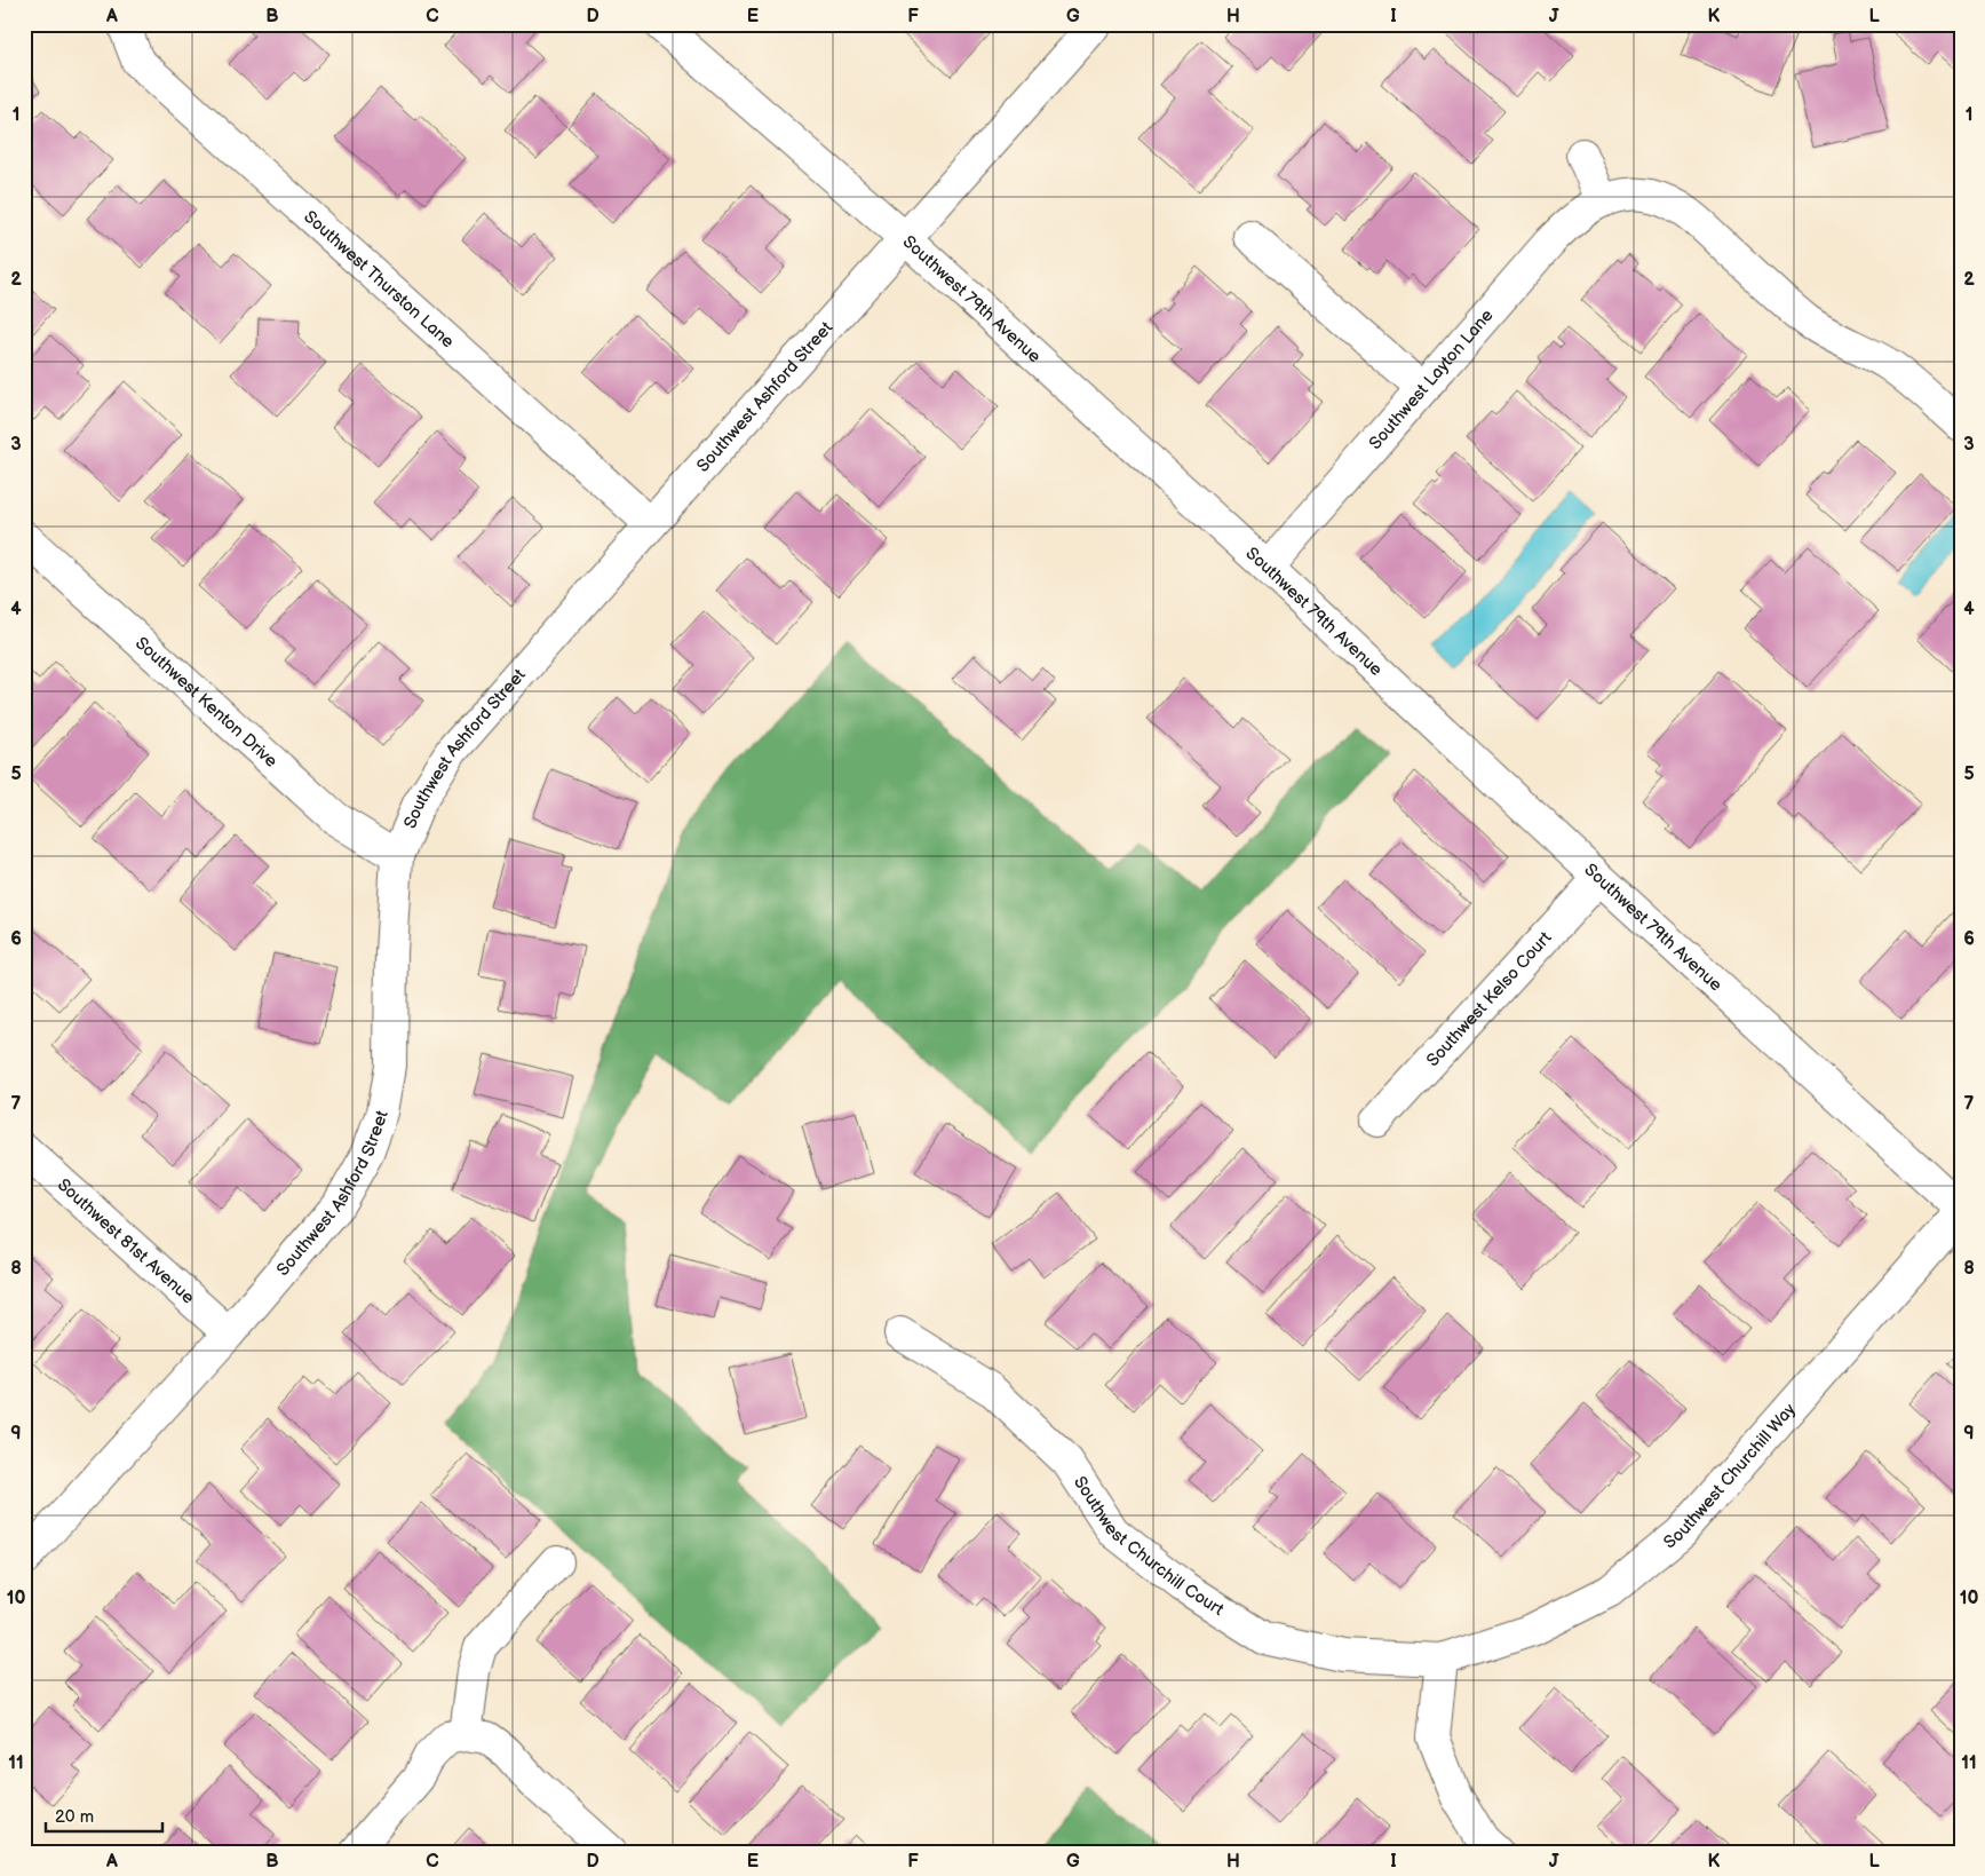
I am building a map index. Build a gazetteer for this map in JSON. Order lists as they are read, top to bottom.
{
  "streets": {
    "street": [
      "Southwest Thurston Lane",
      "Southwest 79th Avenue",
      "Southwest Layton Lane",
      "Southwest Ashford Street",
      "Southwest Kenton Drive",
      "Southwest Kelso Court",
      "Southwest 81st Avenue",
      "Southwest Churchill Way",
      "Southwest Churchill Court"
    ]
  },
  "crossings": [
    ["Southwest Thurston Lane", "Southwest Ashford Street"],
    ["Southwest 79th Avenue", "Southwest Layton Lane"],
    ["Southwest 79th Avenue", "Southwest Ashford Street"],
    ["Southwest 79th Avenue", "Southwest Kelso Court"],
    ["Southwest Ashford Street", "Southwest Kenton Drive"],
    ["Southwest Ashford Street", "Southwest 81st Avenue"],
    ["Southwest Churchill Way", "Southwest Churchill Court"]
  ],
  "scale_bar": "20 m",
  "grid": {
    "columns": [
      "A",
      "B",
      "C",
      "D",
      "E",
      "F",
      "G",
      "H",
      "I",
      "J",
      "K",
      "L"
    ],
    "rows": [
      "1",
      "2",
      "3",
      "4",
      "5",
      "6",
      "7",
      "8",
      "9",
      "10",
      "11"
    ]
  }
}
